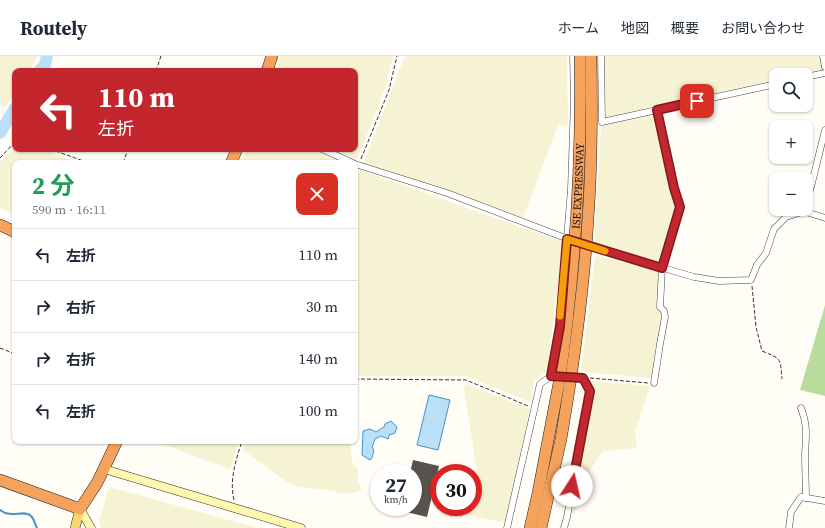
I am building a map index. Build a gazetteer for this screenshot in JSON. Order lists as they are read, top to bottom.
{
  "streets": {
    "highway": ["ISE EXPRESSWAY"]
  },
  "page": {
    "header": "Routely",
    "nav": [
      "ホーム",
      "地図",
      "概要",
      "お問い合わせ"
    ],
    "map_buttons": ["+", "−"],
    "turn": ["110 m", "左折"],
    "heading": ["2 分", "590 m · 16:11"],
    "list": [
      {
        "name": "左折",
        "value": "110 m"
      },
      {
        "name": "右折",
        "value": "30 m"
      },
      {
        "name": "右折",
        "value": "140 m"
      },
      {
        "name": "左折",
        "value": "100 m"
      }
    ],
    "speed": "27 km/h",
    "limit": "30"
  }
}
